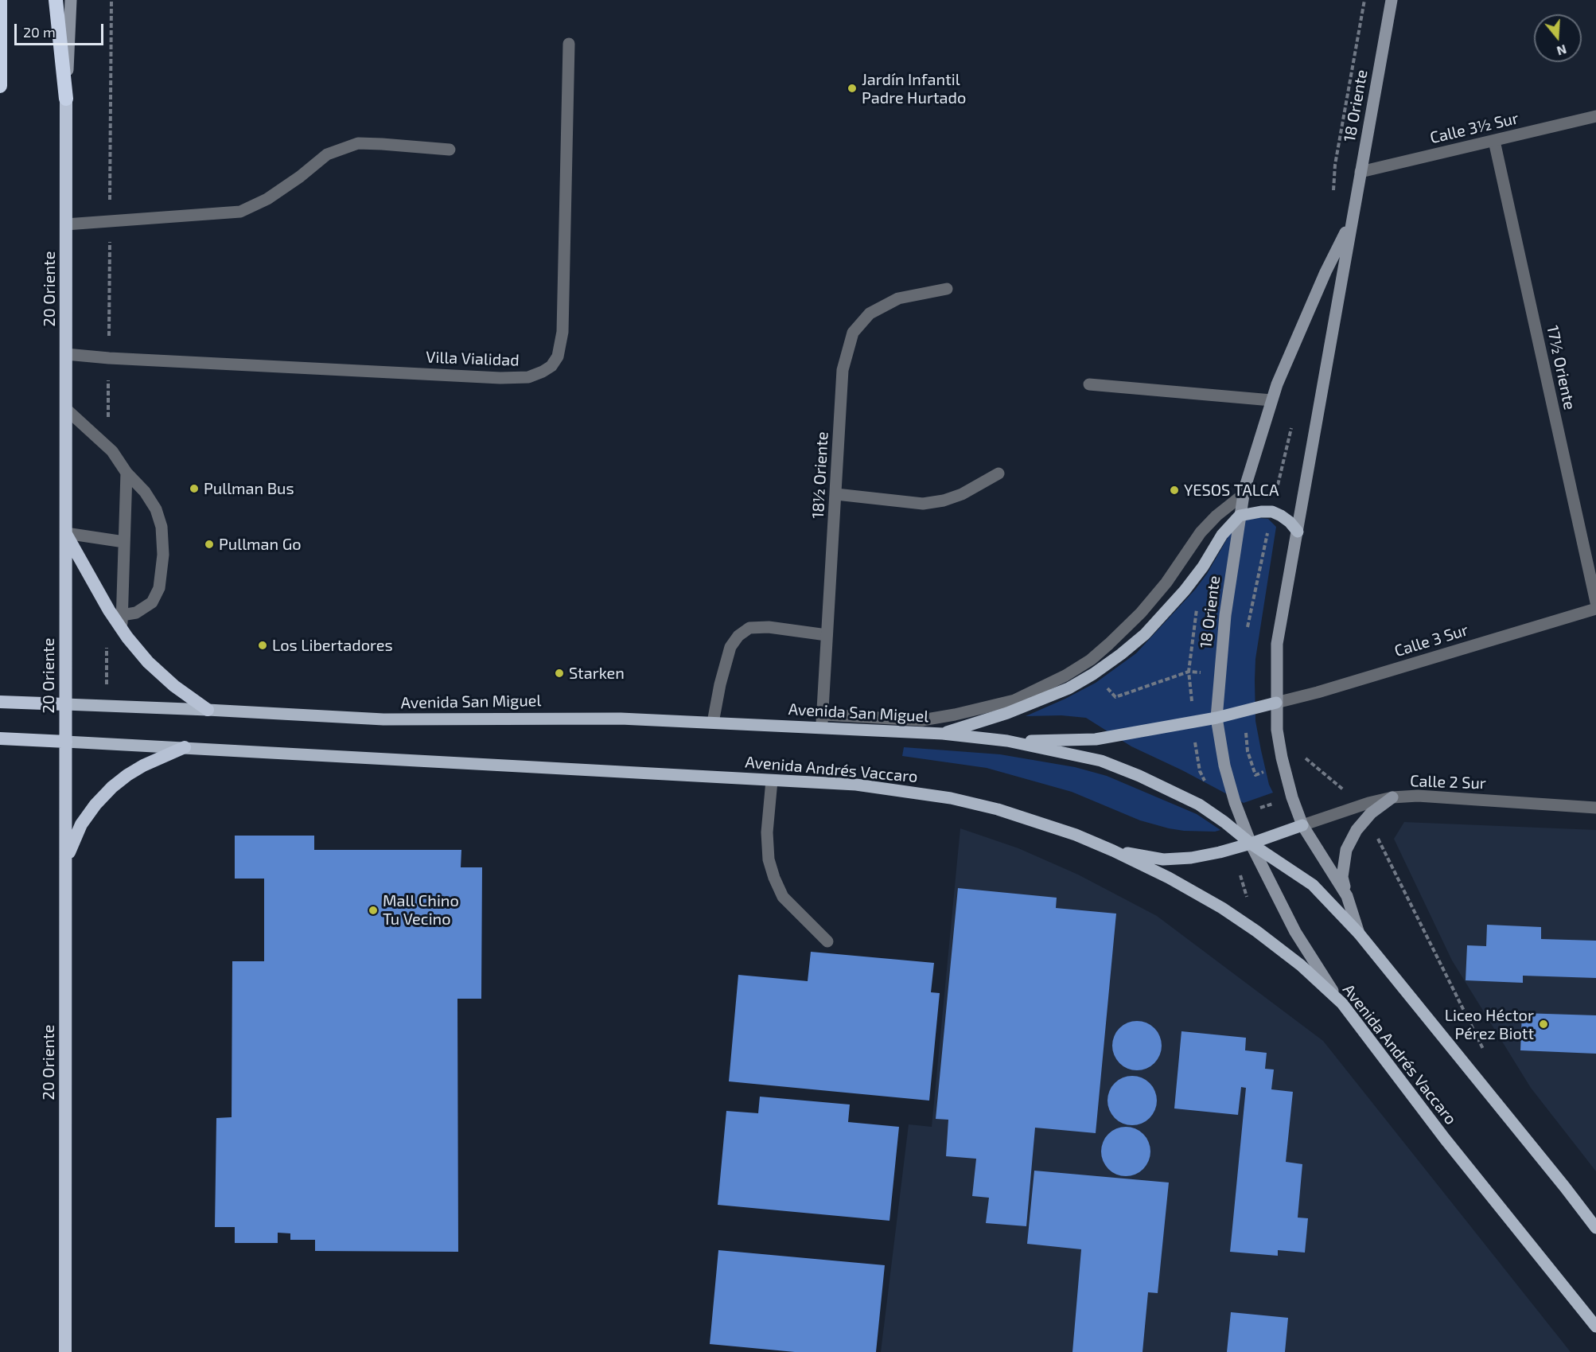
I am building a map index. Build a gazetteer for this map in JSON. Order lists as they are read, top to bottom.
{
  "streets": {
    "highway": ["20 Oriente", "Avenida San Miguel"],
    "main road": ["18 Oriente", "Avenida Andrés Vaccaro"],
    "street": [
      "Calle 3½ Sur",
      "Villa Vialidad",
      "17½ Oriente",
      "18½ Oriente",
      "Calle 3 Sur",
      "Calle 2 Sur"
    ]
  },
  "crossings": [
    ["18 Oriente", "Calle 3½ Sur"],
    ["18 Oriente", "Calle 3 Sur"],
    ["18 Oriente", "Avenida Andrés Vaccaro"],
    ["Calle 3½ Sur", "17½ Oriente"],
    ["20 Oriente", "Villa Vialidad"],
    ["20 Oriente", "Avenida San Miguel"],
    ["18½ Oriente", "Avenida San Miguel"]
  ],
  "places": [
    "Jardín Infantil Padre Hurtado",
    "Pullman Bus",
    "YESOS TALCA",
    "Pullman Go",
    "Los Libertadores",
    "Starken",
    "Mall Chino Tu Vecino",
    "Liceo Héctor Pérez Biott"
  ],
  "scale_bar": "20 m",
  "north": "bottom"
}
